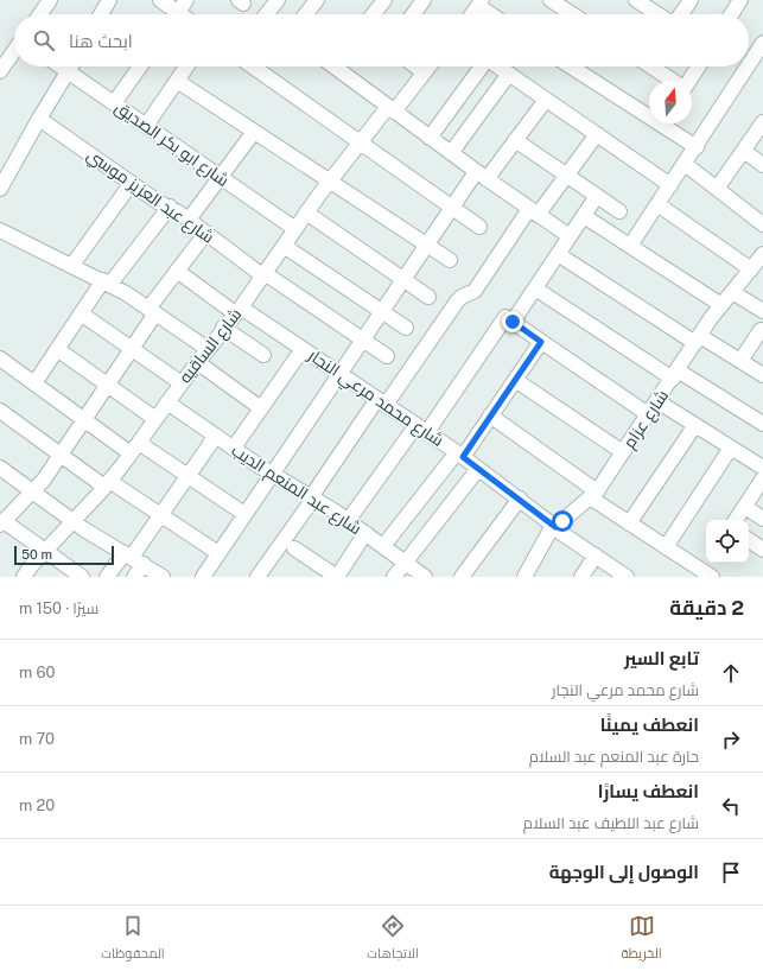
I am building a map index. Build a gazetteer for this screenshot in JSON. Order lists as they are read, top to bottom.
{
  "streets": {
    "street": [
      "شارع ابو بكر الصديق",
      "شارع عبد العزيز موسي",
      "شارع الساقيه",
      "شارع محمد مرعي النجار",
      "شارع عزام",
      "شارع عبد المنعم الديب"
    ]
  },
  "crossings": [
    ["شارع ابو بكر الصديق", "شارع الساقيه"],
    ["شارع عبد العزيز موسي", "شارع الساقيه"],
    ["شارع الساقيه", "شارع محمد مرعي النجار"],
    ["شارع الساقيه", "شارع عبد المنعم الديب"],
    ["شارع محمد مرعي النجار", "شارع عزام"]
  ],
  "scale_bar": "50 m",
  "north": "top",
  "page": {
    "search": "ابحث هنا",
    "scale": "50 m",
    "heading": ["2 دقيقة", "سيرًا · 150 m"],
    "list": [
      ["تابع السير", "شارع محمد مرعي النجار", "60 m"],
      ["انعطف يمينًا", "حارة عبد المنعم عبد السلام", "70 m"],
      ["انعطف يسارًا", "شارع عبد اللطيف عبد السلام", "20 m"],
      "الوصول إلى الوجهة"
    ],
    "nav": ["الخريطة", "الاتجاهات", "المحفوظات"]
  }
}
